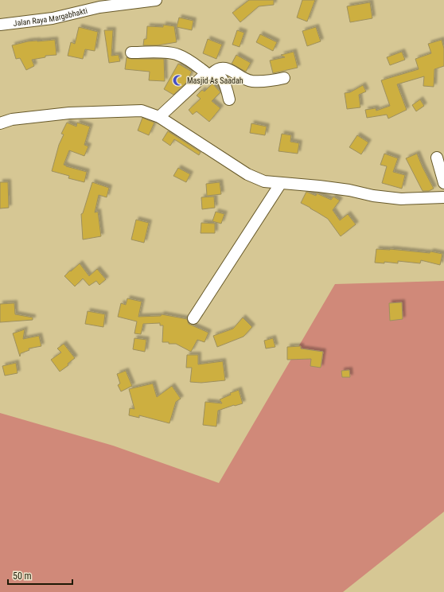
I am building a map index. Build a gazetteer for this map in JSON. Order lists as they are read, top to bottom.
{
  "streets": {
    "street": ["Jalan Raya Margabhakti"]
  },
  "places": {
    "mosque": ["Masjid As Saadah"]
  },
  "scale_bar": "50 m"
}
